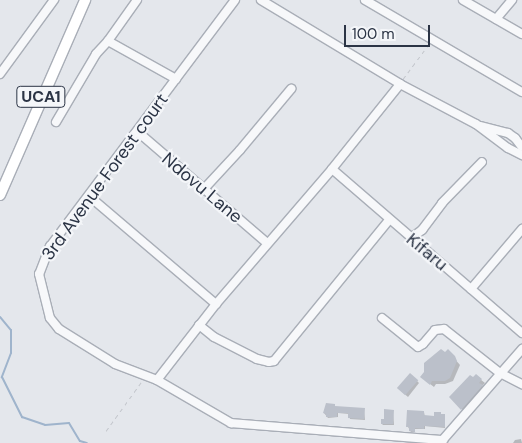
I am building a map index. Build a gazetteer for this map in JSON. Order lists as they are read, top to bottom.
{
  "streets": {
    "main road": ["UCA1"],
    "street": ["3rd Avenue Forest court", "Ndovu Lane", "Kifaru"]
  },
  "crossings": [
    ["3rd Avenue Forest court", "Ndovu Lane"]
  ],
  "scale_bar": "100 m"
}
